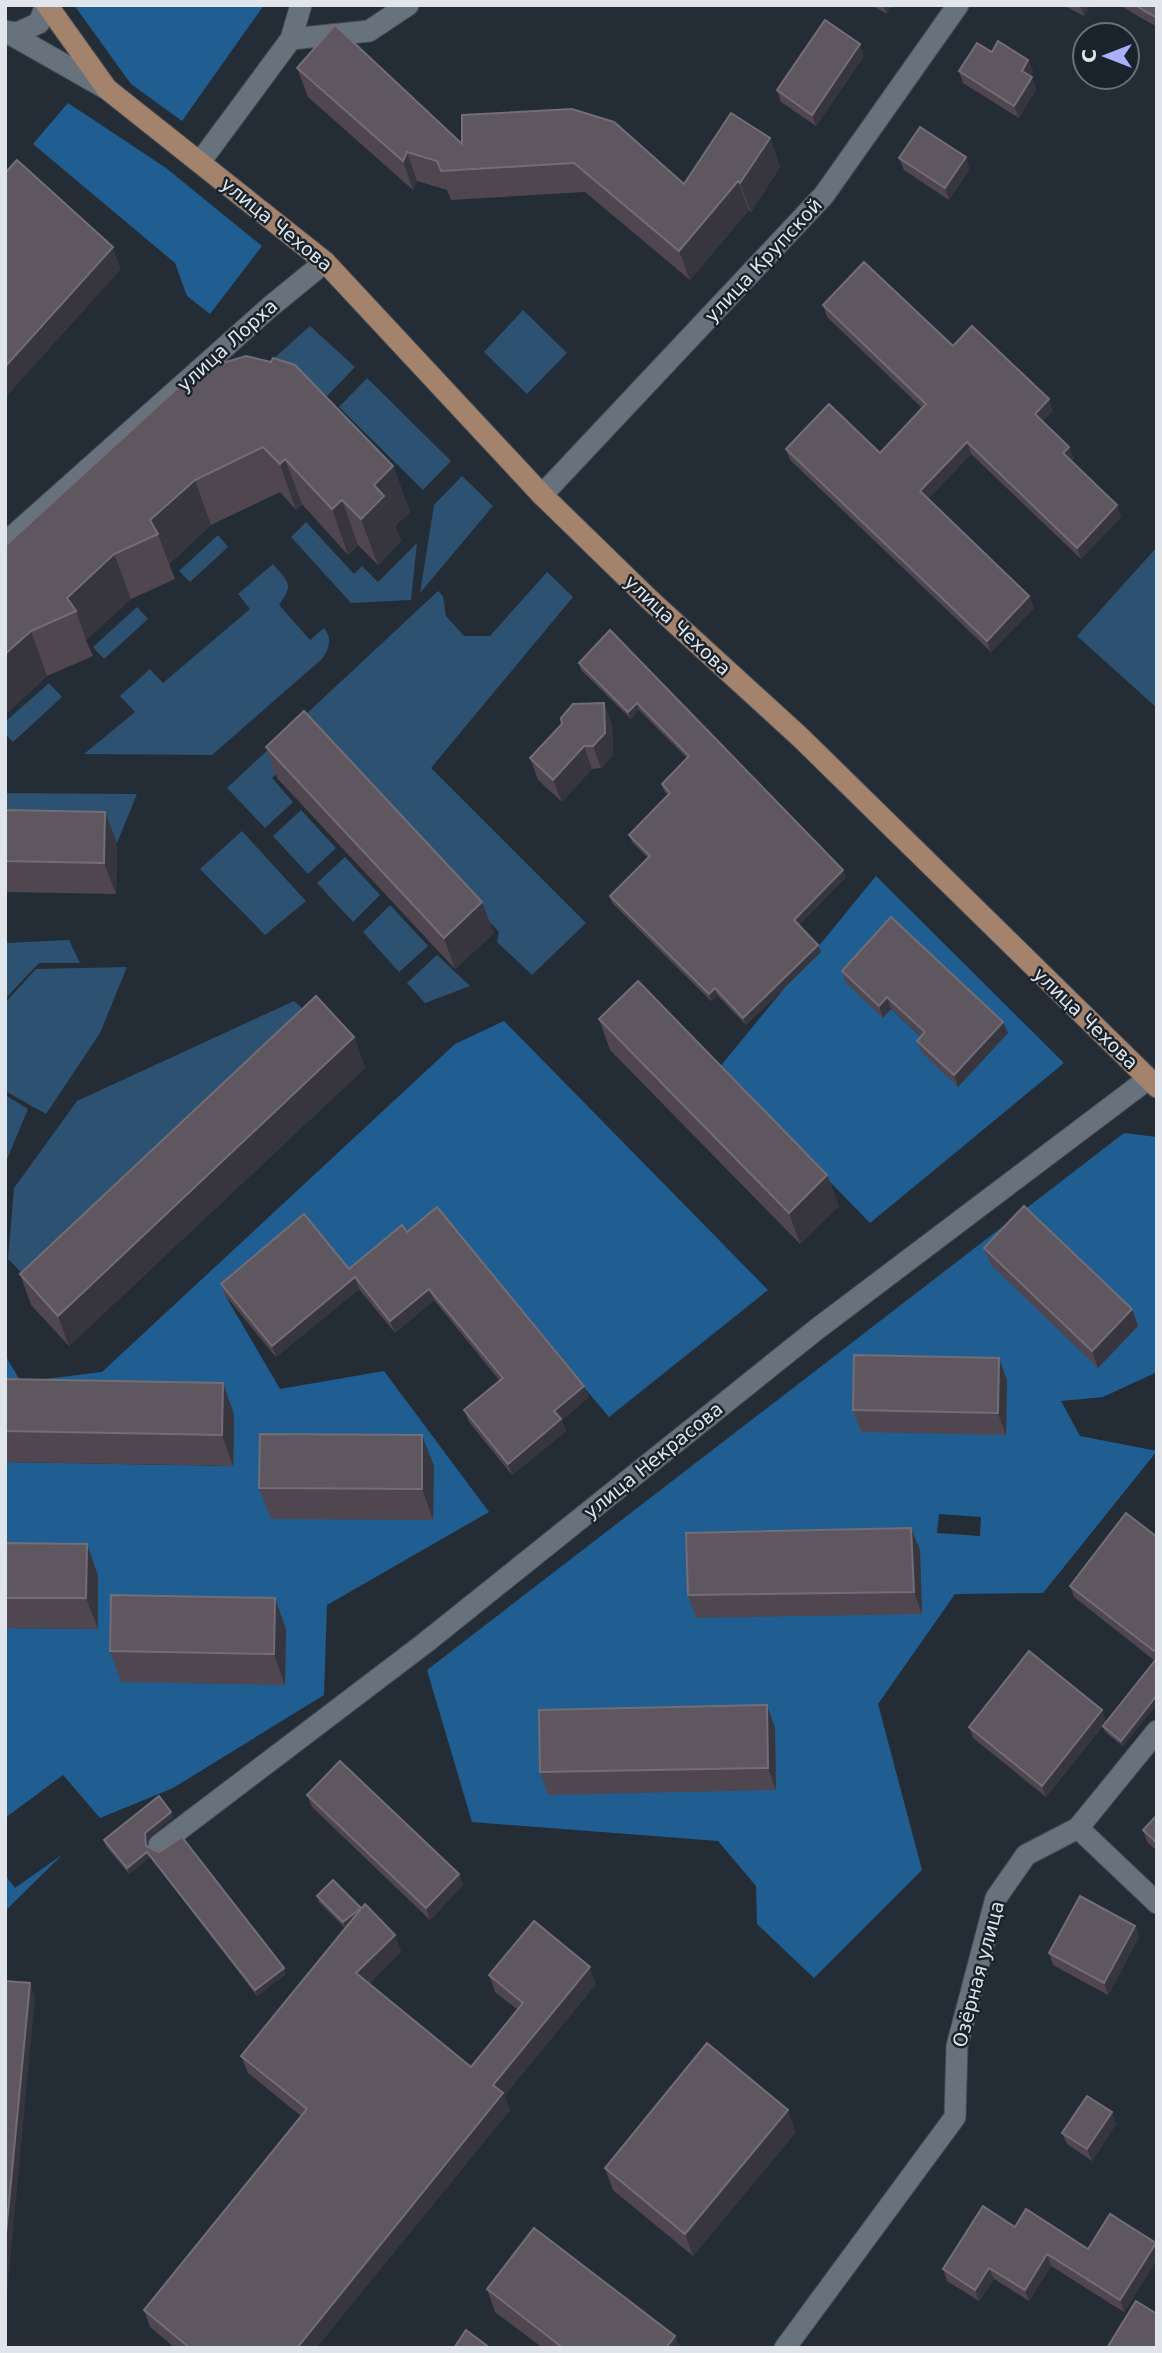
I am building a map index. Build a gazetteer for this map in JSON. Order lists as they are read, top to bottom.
{
  "streets": {
    "main road": ["улица Чехова"],
    "street": [
      "улица Крупской",
      "улица Лорха",
      "улица Некрасова",
      "Озёрная улица"
    ]
  },
  "crossings": [
    ["улица Чехова", "улица Крупской"],
    ["улица Чехова", "улица Лорха"],
    ["улица Чехова", "улица Некрасова"]
  ],
  "north": "left"
}
